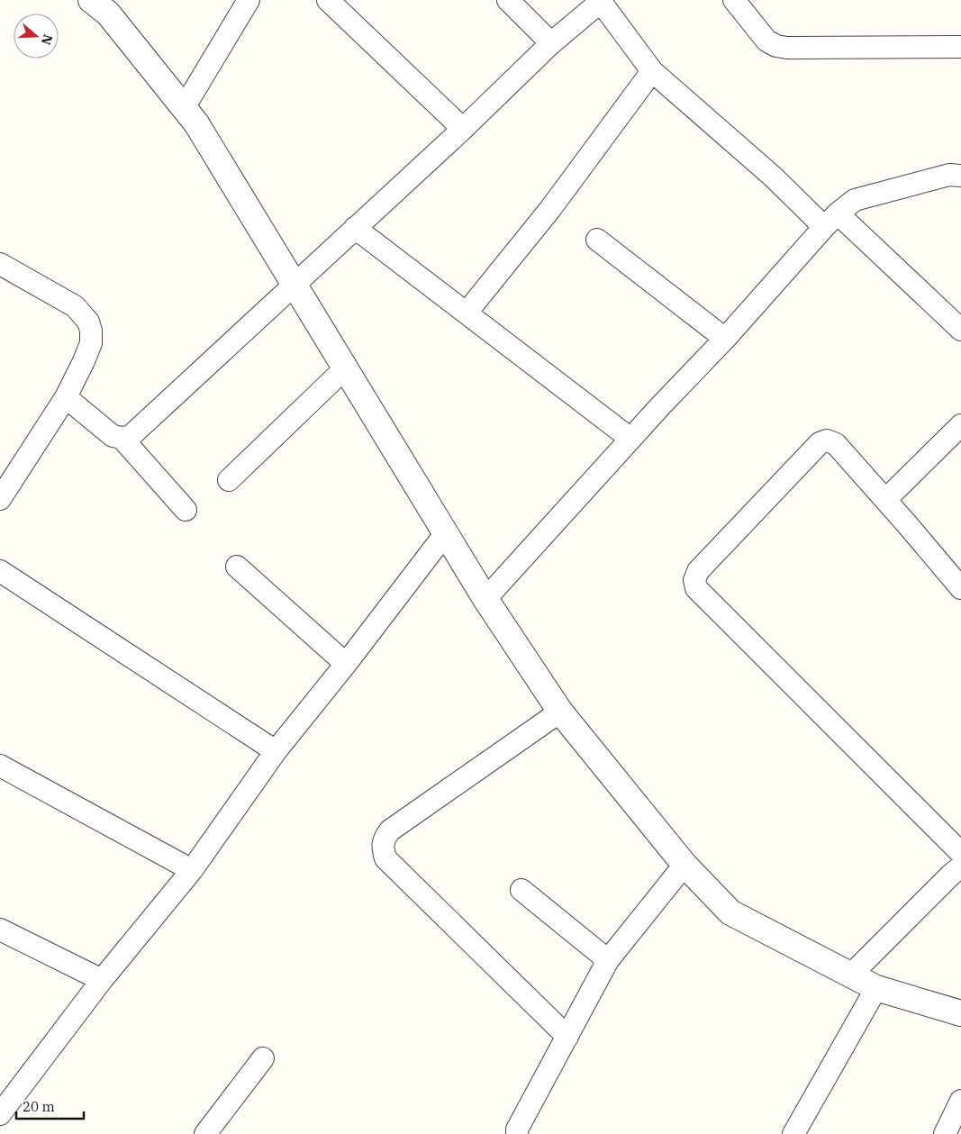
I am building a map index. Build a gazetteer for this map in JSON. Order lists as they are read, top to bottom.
{
  "scale_bar": "20 m",
  "north": "right"
}
